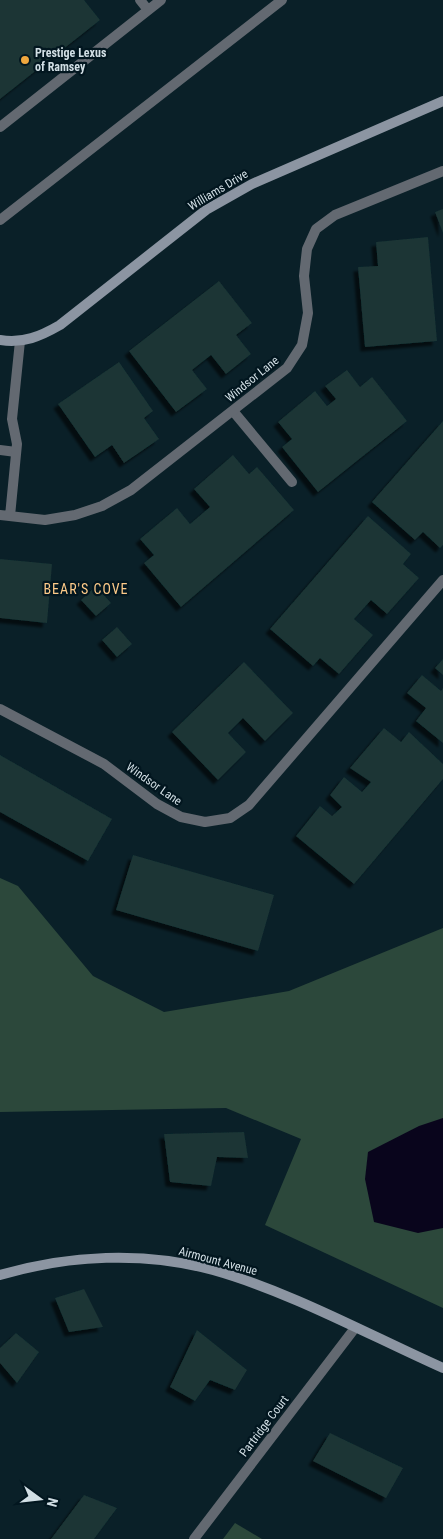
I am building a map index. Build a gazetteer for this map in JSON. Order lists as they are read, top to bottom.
{
  "streets": {
    "street": [
      "Williams Drive",
      "Windsor Lane",
      "Airmount Avenue",
      "Partridge Court"
    ]
  },
  "crossings": [
    ["Williams Drive", "Windsor Lane"],
    ["Airmount Avenue", "Partridge Court"]
  ],
  "districts": ["BEAR'S COVE"],
  "places": ["Prestige Lexus of Ramsey"],
  "north": "right"
}
